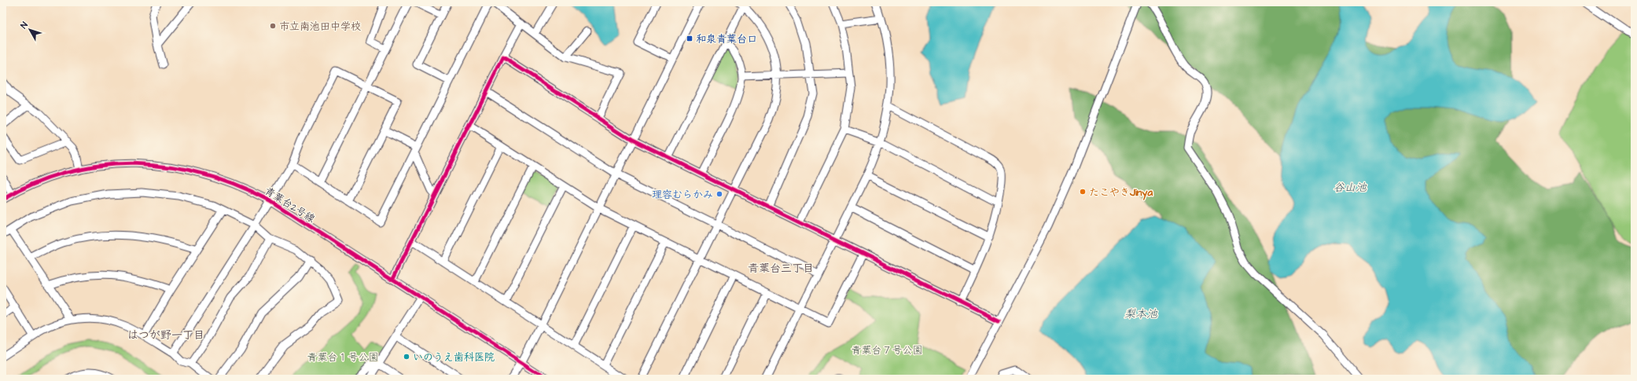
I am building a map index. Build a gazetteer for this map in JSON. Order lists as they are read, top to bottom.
{
  "streets": {
    "street": ["青葉台2号線"]
  },
  "districts": ["青葉台三丁目", "はつが野一丁目"],
  "water": ["谷山池", "梨本池"],
  "parks": ["青葉台７号公園", "青葉台１号公園"],
  "places": {
    "other": [
      "市立南池田中学校",
      "たこやきJinya",
      "理容むらかみ",
      "いのうえ歯科医院"
    ],
    "transit": ["和泉青葉台口"]
  },
  "north": "top left"
}
